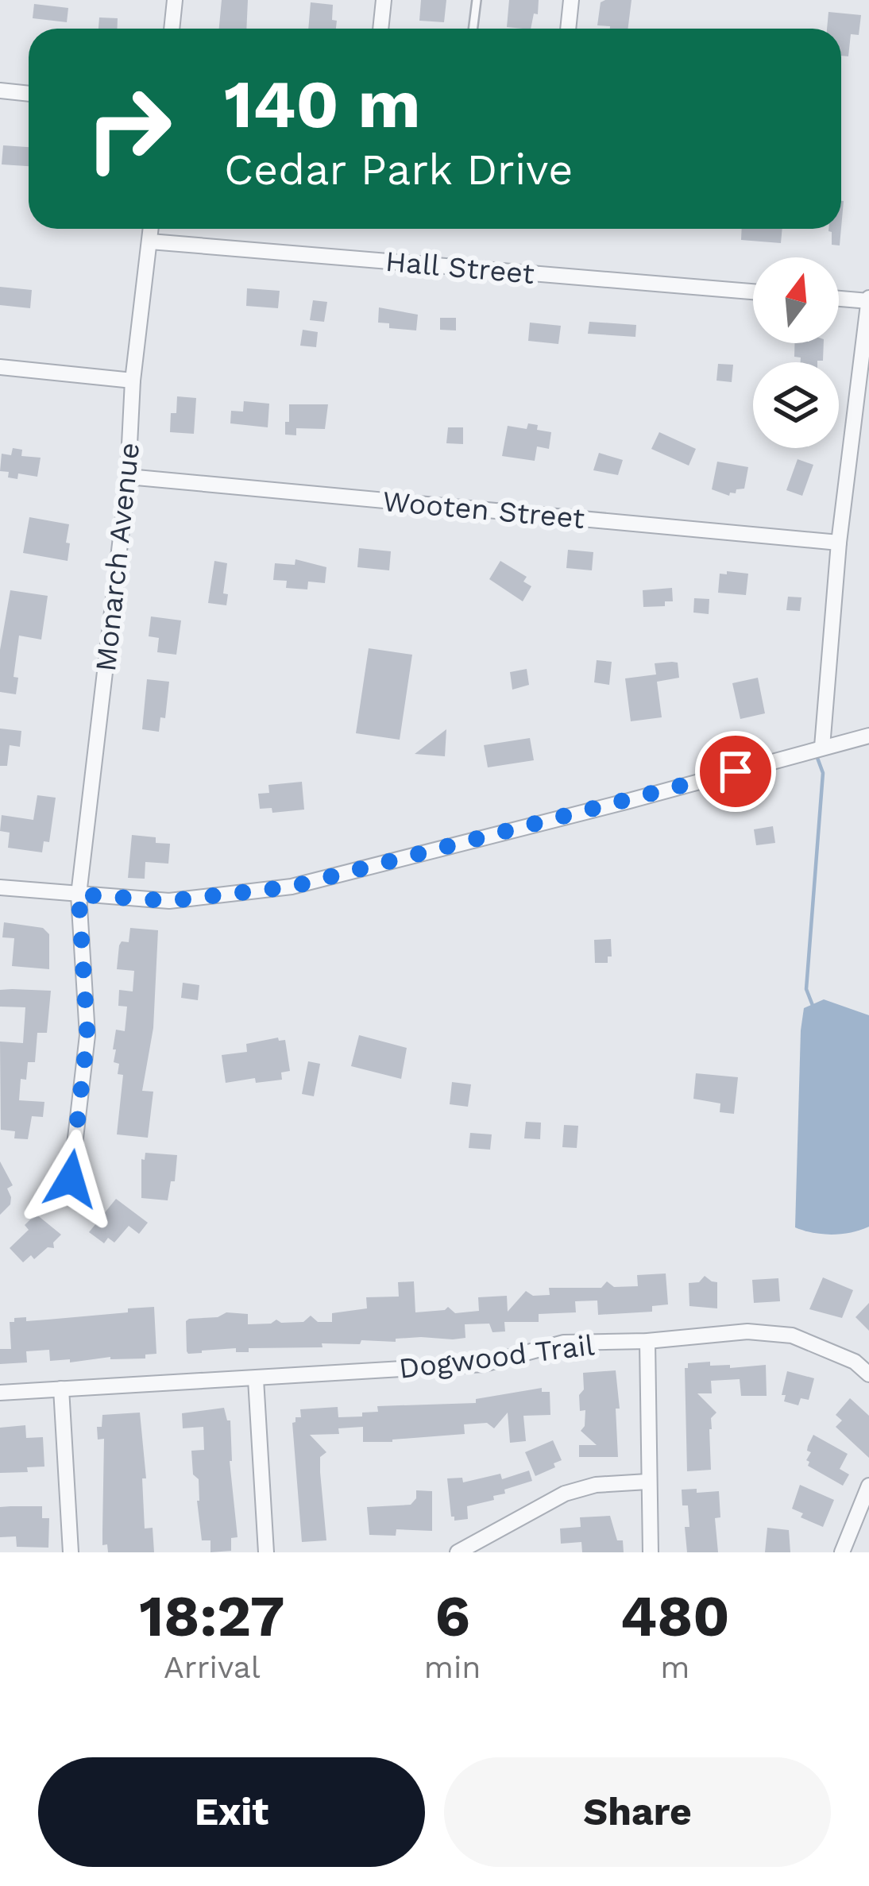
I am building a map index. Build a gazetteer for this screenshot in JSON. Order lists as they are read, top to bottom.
{
  "streets": {
    "street": [
      "Hall Street",
      "Wooten Street",
      "Monarch Avenue",
      "Dogwood Trail"
    ]
  },
  "crossings": [
    ["Hall Street", "Monarch Avenue"],
    ["Wooten Street", "Monarch Avenue"]
  ],
  "north": "top",
  "page": {
    "turn": ["140 m", "Cedar Park Drive"],
    "eta": [
      "18:27",
      "Arrival",
      "6",
      "min",
      "480",
      "m"
    ],
    "buttons": ["Exit", "Share"]
  }
}
